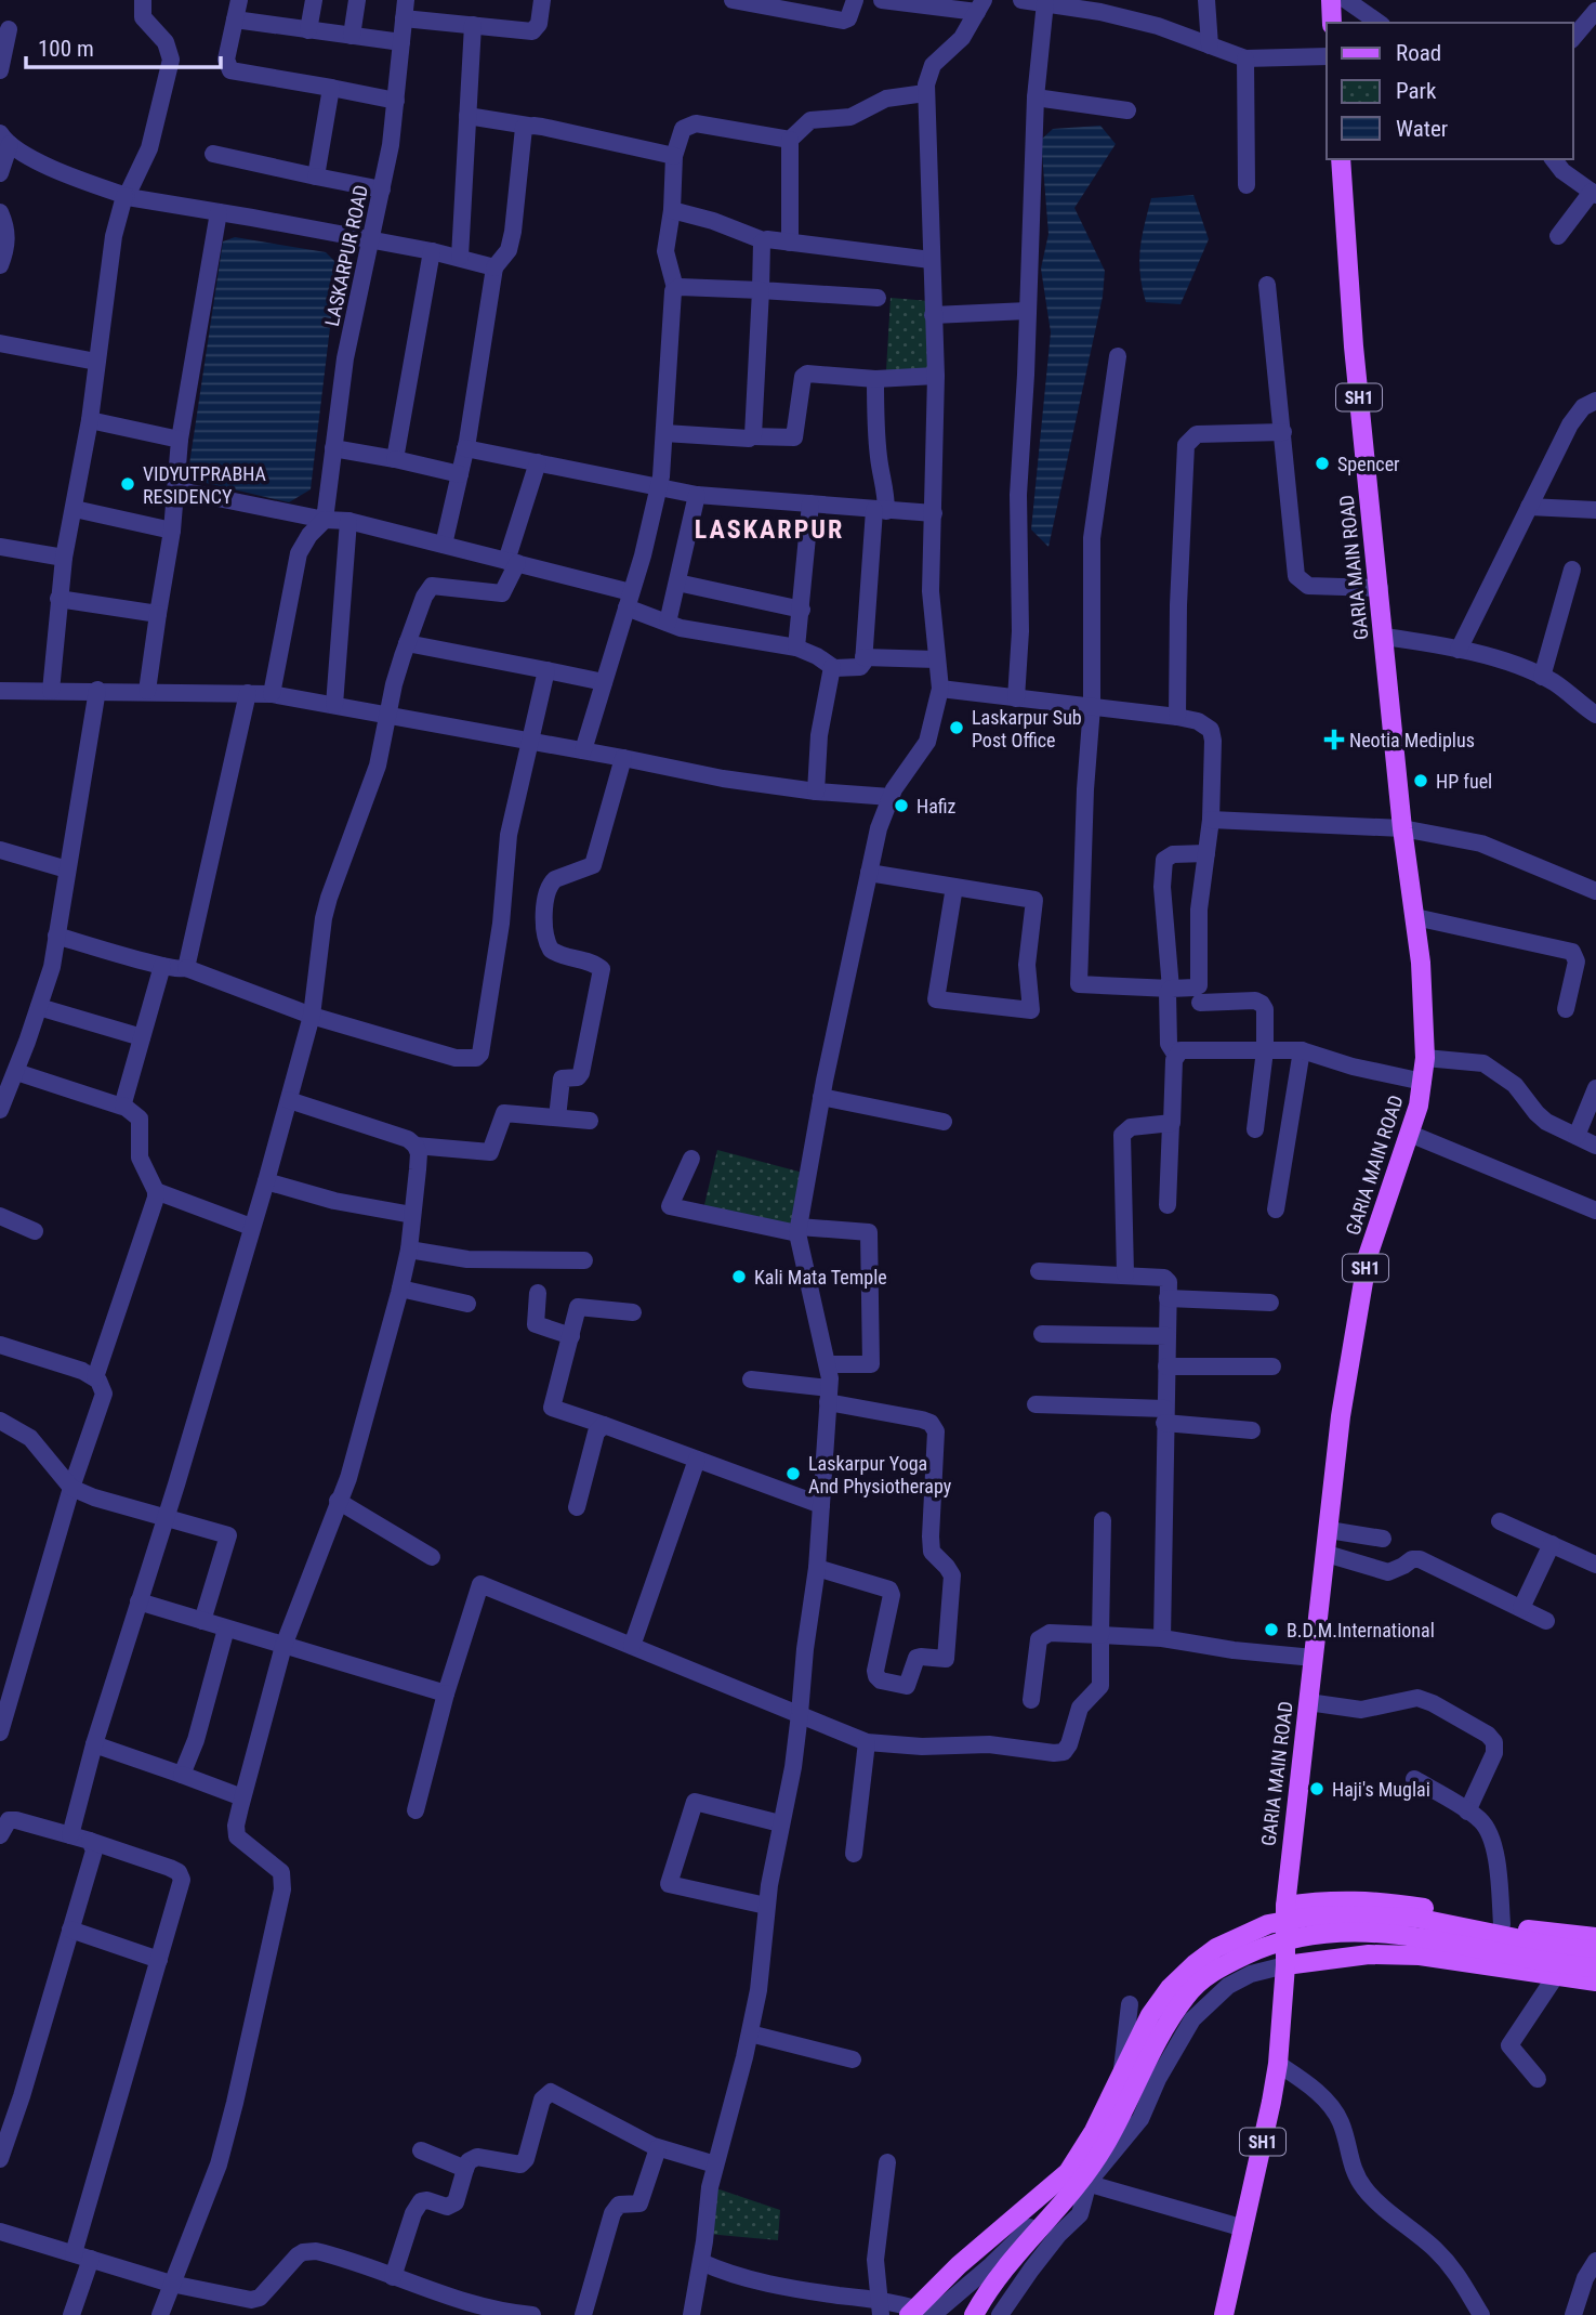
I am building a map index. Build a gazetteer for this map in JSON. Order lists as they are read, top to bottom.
{
  "streets": {
    "main road": ["SH1", "GARIA MAIN ROAD"],
    "street": ["LASKARPUR ROAD"]
  },
  "districts": ["LASKARPUR"],
  "places": {
    "other": [
      "Spencer",
      "VIDYUTPRABHA RESIDENCY",
      "Laskarpur Sub Post Office",
      "HP fuel",
      "Hafiz",
      "Kali Mata Temple",
      "Laskarpur Yoga And Physiotherapy",
      "B.D.M.International",
      "Haji's Muglai"
    ],
    "health": ["Neotia Mediplus"]
  },
  "legend": ["Road", "Park", "Water"],
  "scale_bar": "100 m"
}
